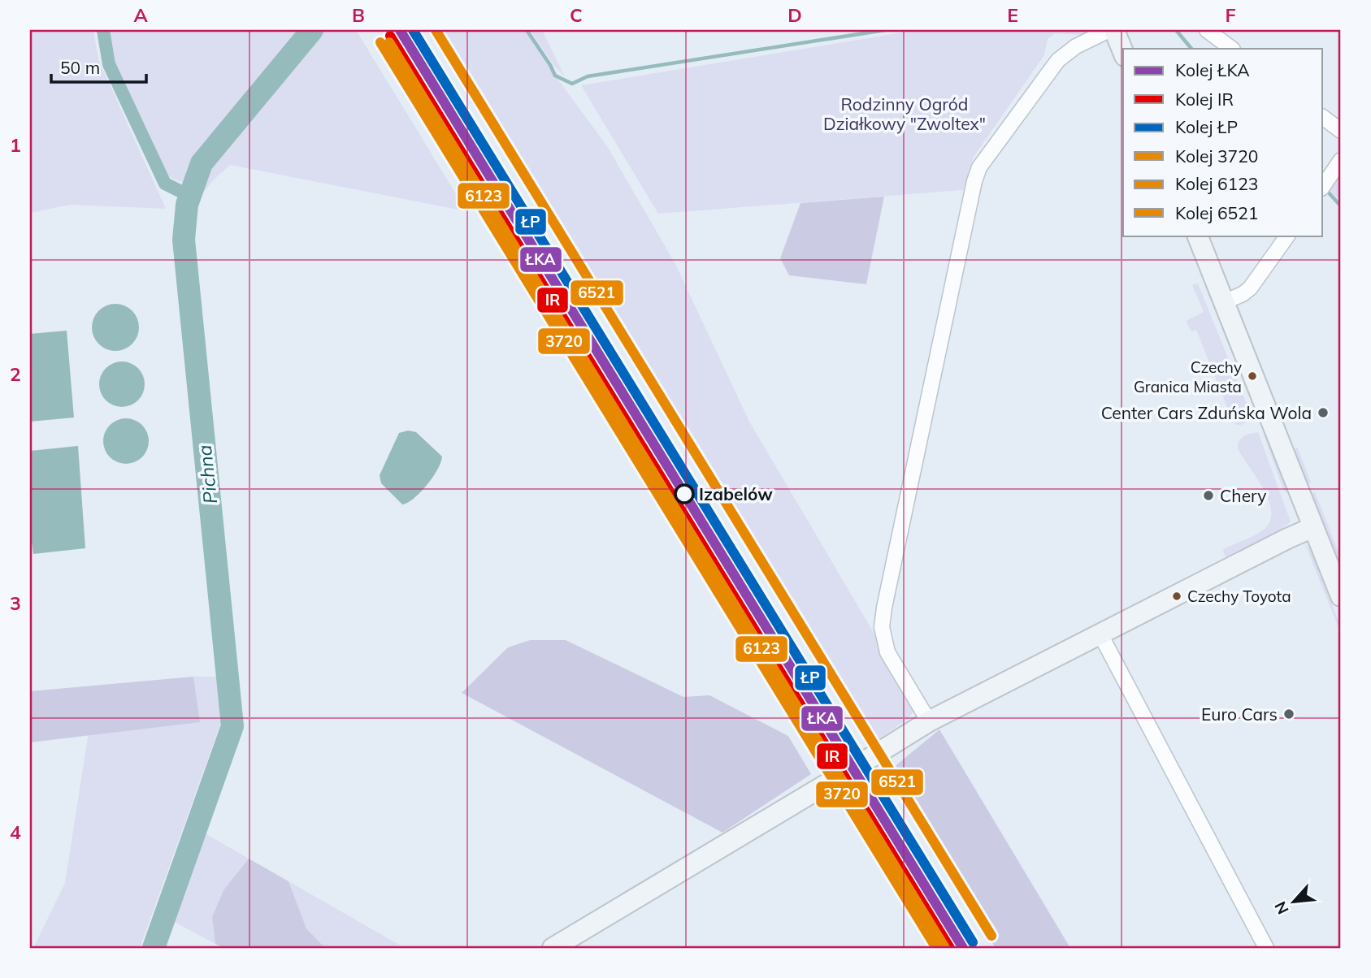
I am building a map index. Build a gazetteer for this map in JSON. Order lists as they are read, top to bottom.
{
  "water": ["Pichna"],
  "parks": ["Rodzinny Ogród Działkowy \"Zwoltex\""],
  "places": [
    "Czechy Granica Miasta",
    "Center Cars Zduńska Wola",
    "Izabelów",
    "Chery",
    "Czechy Toyota",
    "Euro Cars"
  ],
  "lines": [
    "rail line ŁKA",
    "rail line ŁP",
    "rail line 6521",
    "rail line IR",
    "rail line 3720",
    "rail line 6123"
  ],
  "legend": [
    "Kolej ŁKA",
    "Kolej IR",
    "Kolej ŁP",
    "Kolej 3720",
    "Kolej 6123",
    "Kolej 6521"
  ],
  "scale_bar": "50 m",
  "north": "bottom left",
  "grid": {
    "columns": [
      "A",
      "B",
      "C",
      "D",
      "E",
      "F"
    ],
    "rows": [
      "1",
      "2",
      "3",
      "4"
    ]
  }
}
